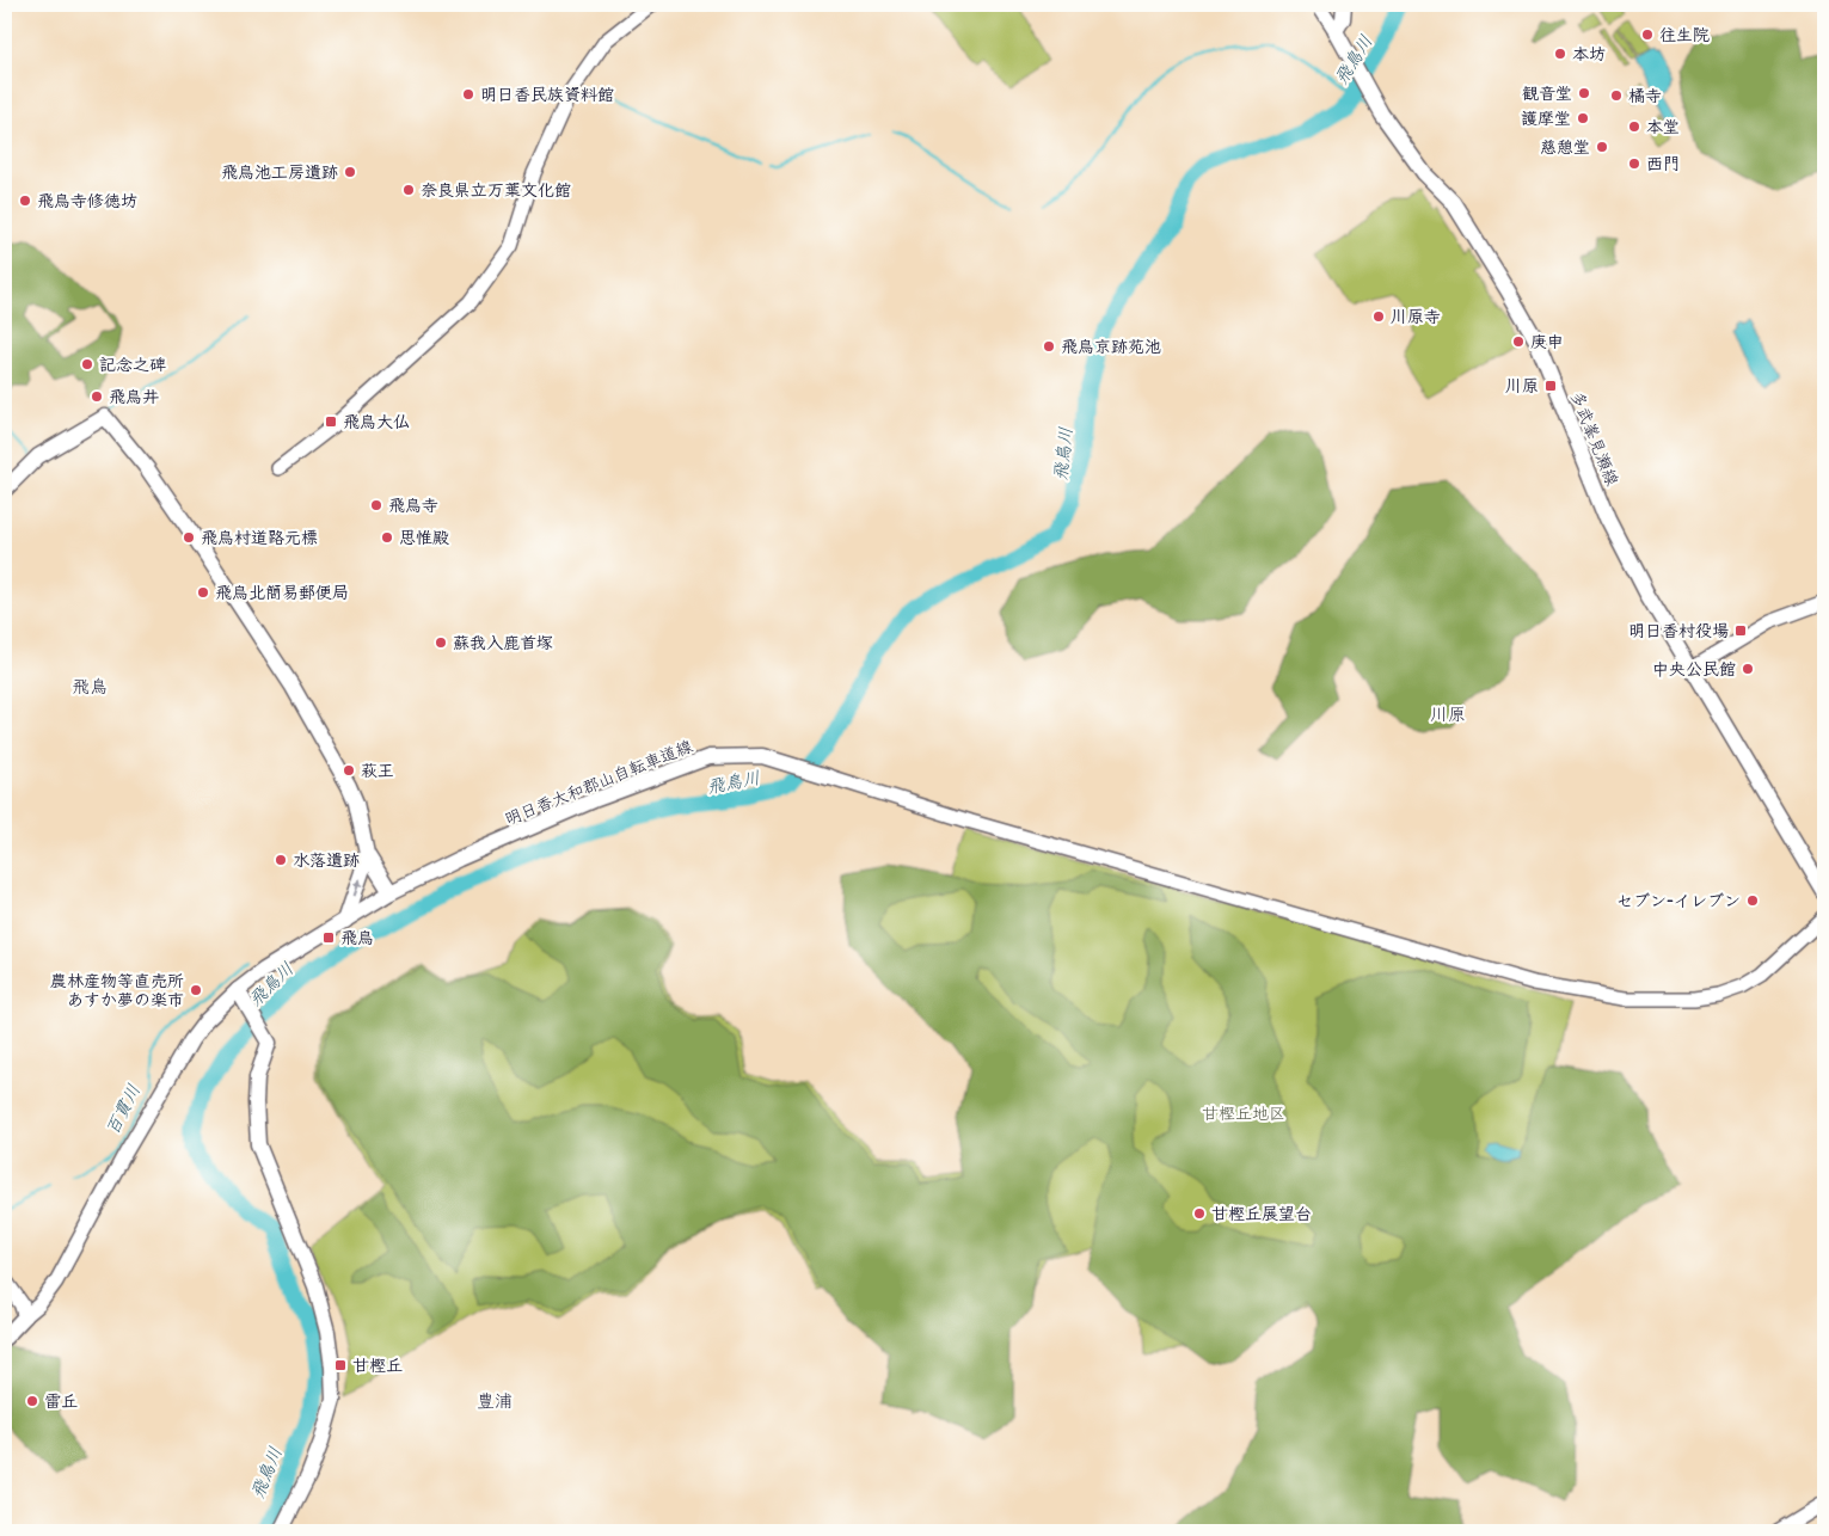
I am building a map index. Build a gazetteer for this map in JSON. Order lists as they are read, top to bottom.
{
  "streets": {
    "main road": ["多武峯見瀬線", "明日香大和郡山自転車道線"]
  },
  "districts": ["飛鳥", "川原", "豊浦"],
  "water": ["飛鳥川", "百貫川"],
  "parks": ["甘樫丘地区"],
  "places": {
    "other": [
      "往生院",
      "本坊",
      "観音堂",
      "明日香民族資料館",
      "橘寺",
      "護摩堂",
      "本堂",
      "慈憩堂",
      "西門",
      "飛鳥池工房遺跡",
      "奈良県立万葉文化館",
      "飛鳥寺修徳坊",
      "川原寺",
      "庚申",
      "飛鳥京跡苑池",
      "記念之碑",
      "飛鳥井",
      "飛鳥寺",
      "飛鳥村道路元標",
      "思惟殿",
      "飛鳥北簡易郵便局",
      "蘇我入鹿首塚",
      "中央公民館",
      "萩王",
      "水落遺跡",
      "セブン-イレブン",
      "農林産物等直売所 あすか夢の楽市",
      "甘樫丘展望台",
      "雷丘"
    ],
    "transit": [
      "川原",
      "飛鳥大仏",
      "明日香村役場",
      "飛鳥",
      "甘樫丘"
    ]
  }
}
